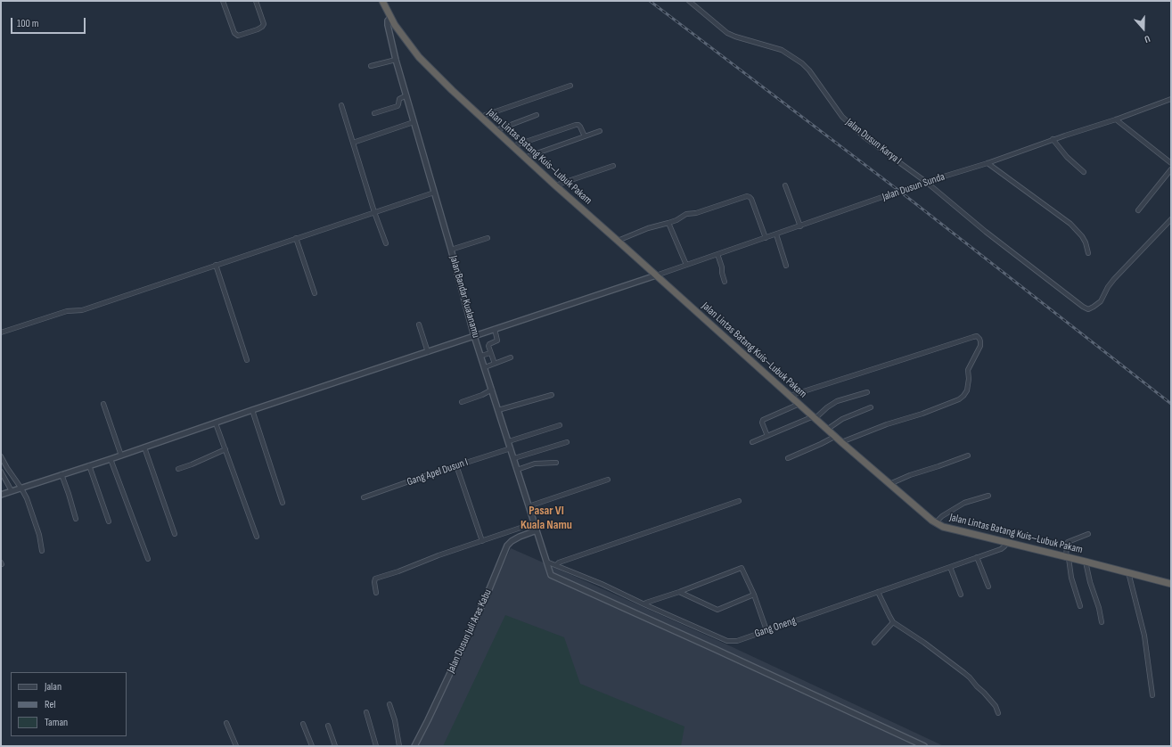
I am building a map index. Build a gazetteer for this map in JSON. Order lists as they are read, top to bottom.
{
  "streets": {
    "highway": ["Jalan Lintas Batang Kuis–Lubuk Pakam"],
    "street": [
      "Jalan Dusun Karya I",
      "Jalan Dusun Sunda",
      "Jalan Bandar Kualanamu",
      "Gang Apel Dusun I",
      "Gang Oneng",
      "Jalan Dusun Juli Aras Kabu"
    ]
  },
  "crossings": [
    ["Jalan Dusun Karya I", "Jalan Dusun Sunda"],
    ["Jalan Lintas Batang Kuis–Lubuk Pakam", "Jalan Dusun Sunda"],
    ["Jalan Lintas Batang Kuis–Lubuk Pakam", "Jalan Bandar Kualanamu"],
    ["Jalan Lintas Batang Kuis–Lubuk Pakam", "Gang Oneng"],
    ["Jalan Bandar Kualanamu", "Gang Apel Dusun I"],
    ["Jalan Bandar Kualanamu", "Gang Oneng"],
    ["Jalan Bandar Kualanamu", "Jalan Dusun Juli Aras Kabu"]
  ],
  "districts": ["Pasar VI Kuala Namu"],
  "legend": ["Jalan", "Rel", "Taman"],
  "scale_bar": "100 m",
  "north": "bottom"
}
